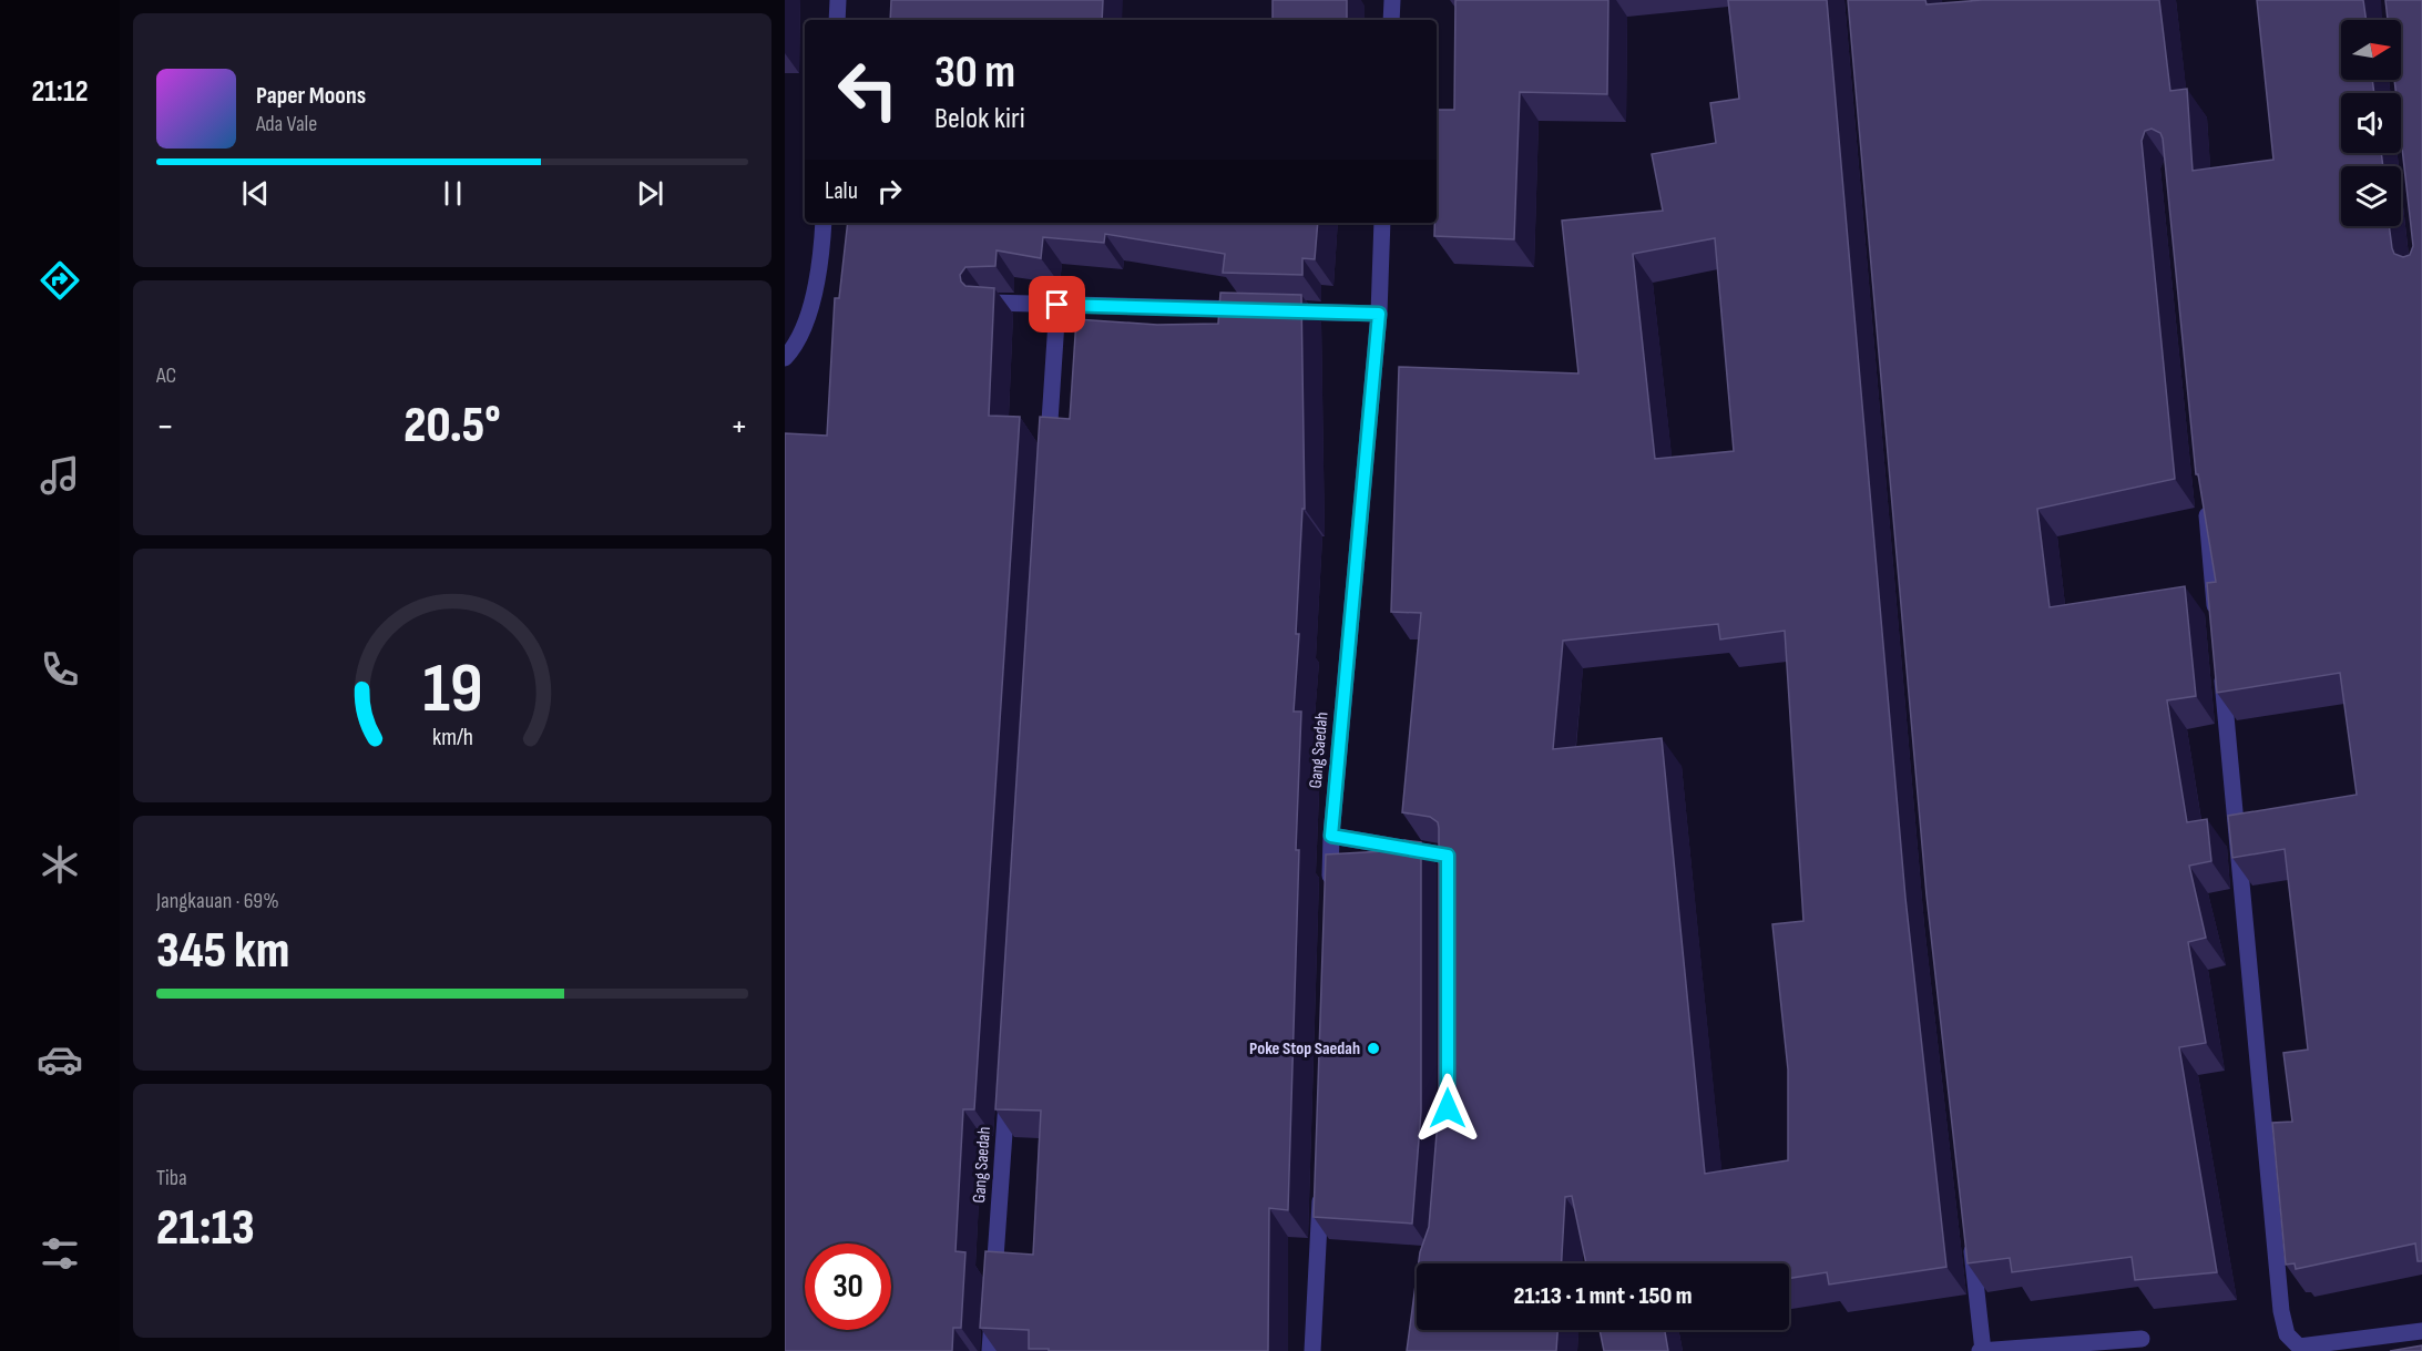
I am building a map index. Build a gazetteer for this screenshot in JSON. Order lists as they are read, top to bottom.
{
  "streets": {
    "street": ["Gang Saedah"]
  },
  "places": ["Poke Stop Saedah"],
  "north": "right",
  "page": {
    "tabs": "21:12",
    "turn": ["30 m", "Belok kiri"],
    "song": ["Paper Moons", "Ada Vale"],
    "then": "Lalu",
    "tile": [
      "AC",
      ["Jangkauan · 69%", "345 km"],
      ["Tiba", "21:13"]
    ],
    "heat": ["−", "20.5°", "+"],
    "limit": "30",
    "trip": "21:13 · 1 mnt · 150 m",
    "gauge": ["19", "km/h"]
  }
}
